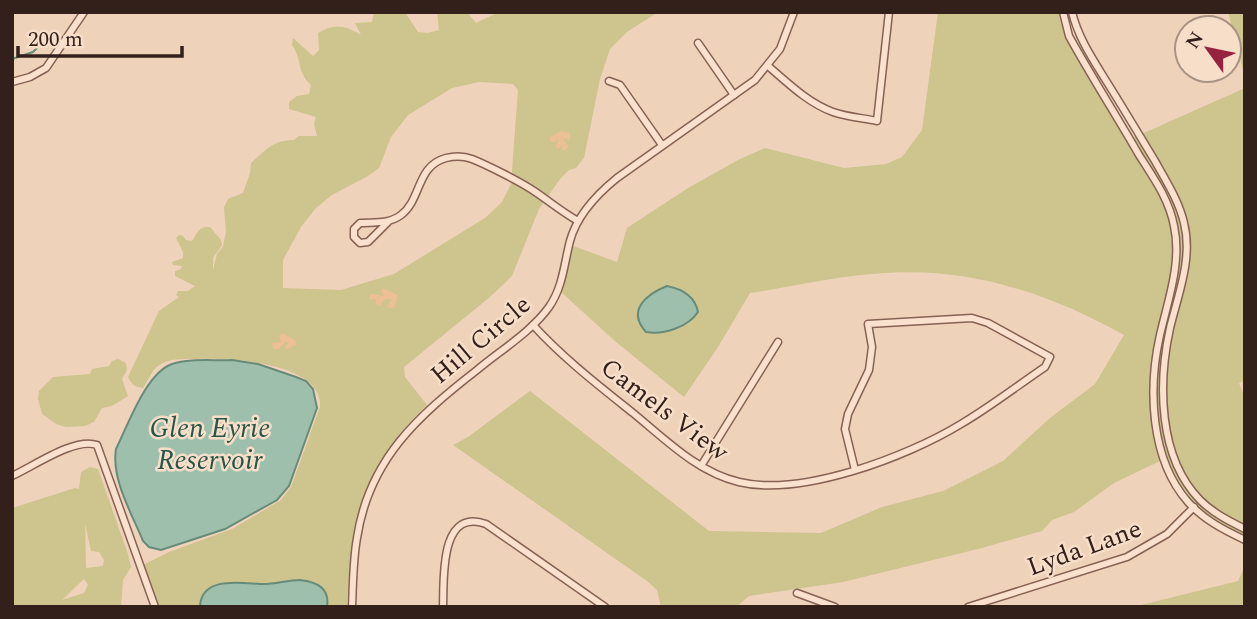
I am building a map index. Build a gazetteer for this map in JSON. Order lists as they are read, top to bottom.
{
  "streets": {
    "street": ["Hill Circle", "Camels View", "Lyda Lane"]
  },
  "crossings": [
    ["Hill Circle", "Camels View"]
  ],
  "water": ["Glen Eyrie Reservoir"],
  "scale_bar": "200 m",
  "north": "top left"
}
